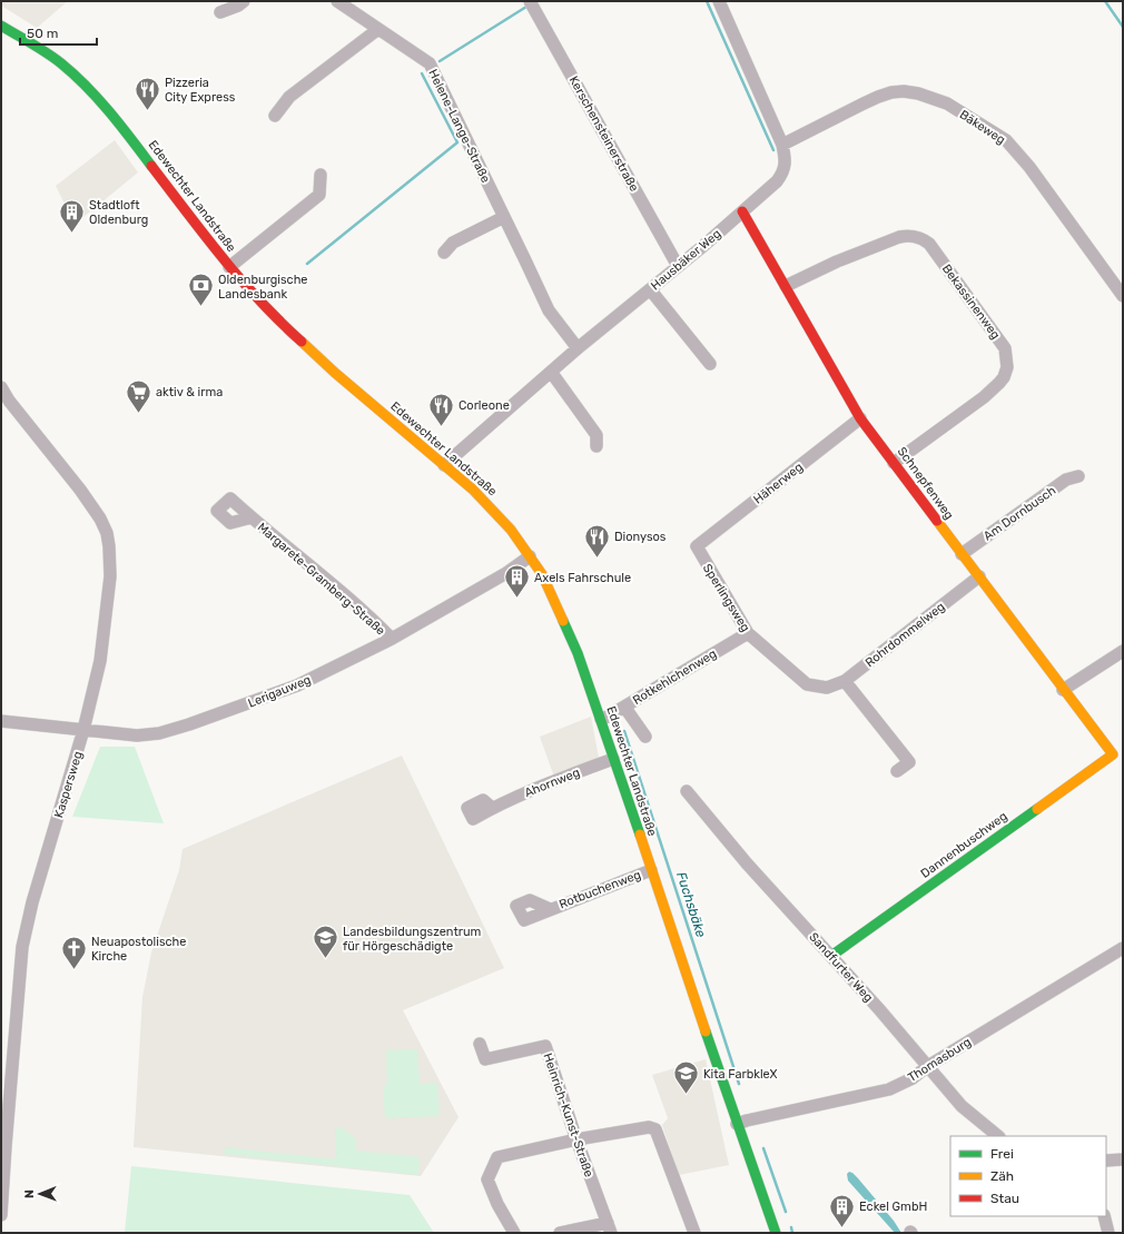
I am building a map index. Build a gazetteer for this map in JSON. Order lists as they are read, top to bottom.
{
  "streets": {
    "main road": ["Edewechter Landstraße", "Schnepfenweg", "Dannenbuschweg"],
    "street": [
      "Helene-Lange-Straße",
      "Bäkeweg",
      "Kerschensteinerstraße",
      "Hausbäker Weg",
      "Bekassinenweg",
      "Häherweg",
      "Am Dornbusch",
      "Margarete-Gramberg-Straße",
      "Sperlingsweg",
      "Rohrdommelweg",
      "Rotkehlchenweg",
      "Lerigauweg",
      "Ahornweg",
      "Kaspersweg",
      "Rotbuchenweg",
      "Sandfurter Weg",
      "Thomasburg",
      "Heinrich-Kunst-Straße"
    ]
  },
  "crossings": [
    ["Helene-Lange-Straße", "Hausbäker Weg"],
    ["Bäkeweg", "Hausbäker Weg"],
    ["Kerschensteinerstraße", "Hausbäker Weg"],
    ["Edewechter Landstraße", "Hausbäker Weg"],
    ["Edewechter Landstraße", "Rotkehlchenweg"],
    ["Edewechter Landstraße", "Lerigauweg"],
    ["Edewechter Landstraße", "Ahornweg"],
    ["Edewechter Landstraße", "Rotbuchenweg"],
    ["Edewechter Landstraße", "Thomasburg"],
    ["Hausbäker Weg", "Schnepfenweg"],
    ["Bekassinenweg", "Schnepfenweg"],
    ["Häherweg", "Schnepfenweg"],
    ["Häherweg", "Sperlingsweg"],
    ["Schnepfenweg", "Am Dornbusch"],
    ["Schnepfenweg", "Rohrdommelweg"],
    ["Schnepfenweg", "Dannenbuschweg"],
    ["Margarete-Gramberg-Straße", "Lerigauweg"],
    ["Sperlingsweg", "Rohrdommelweg"],
    ["Sperlingsweg", "Rotkehlchenweg"],
    ["Lerigauweg", "Kaspersweg"],
    ["Dannenbuschweg", "Sandfurter Weg"],
    ["Sandfurter Weg", "Thomasburg"]
  ],
  "water": ["Fuchsbäke"],
  "places": {
    "restaurant": ["Pizzeria City Express", "Corleone", "Dionysos"],
    "building": ["Stadtloft Oldenburg", "Axels Fahrschule", "Eckel GmbH"],
    "bank": ["Oldenburgische Landesbank"],
    "supermarket": ["aktiv & irma"],
    "school or university": ["Landesbildungszentrum für Hörgeschädigte", "Kita FarbkleX"],
    "church": ["Neuapostolische Kirche"]
  },
  "legend": ["Frei", "Zäh", "Stau"],
  "scale_bar": "50 m",
  "north": "left"
}
